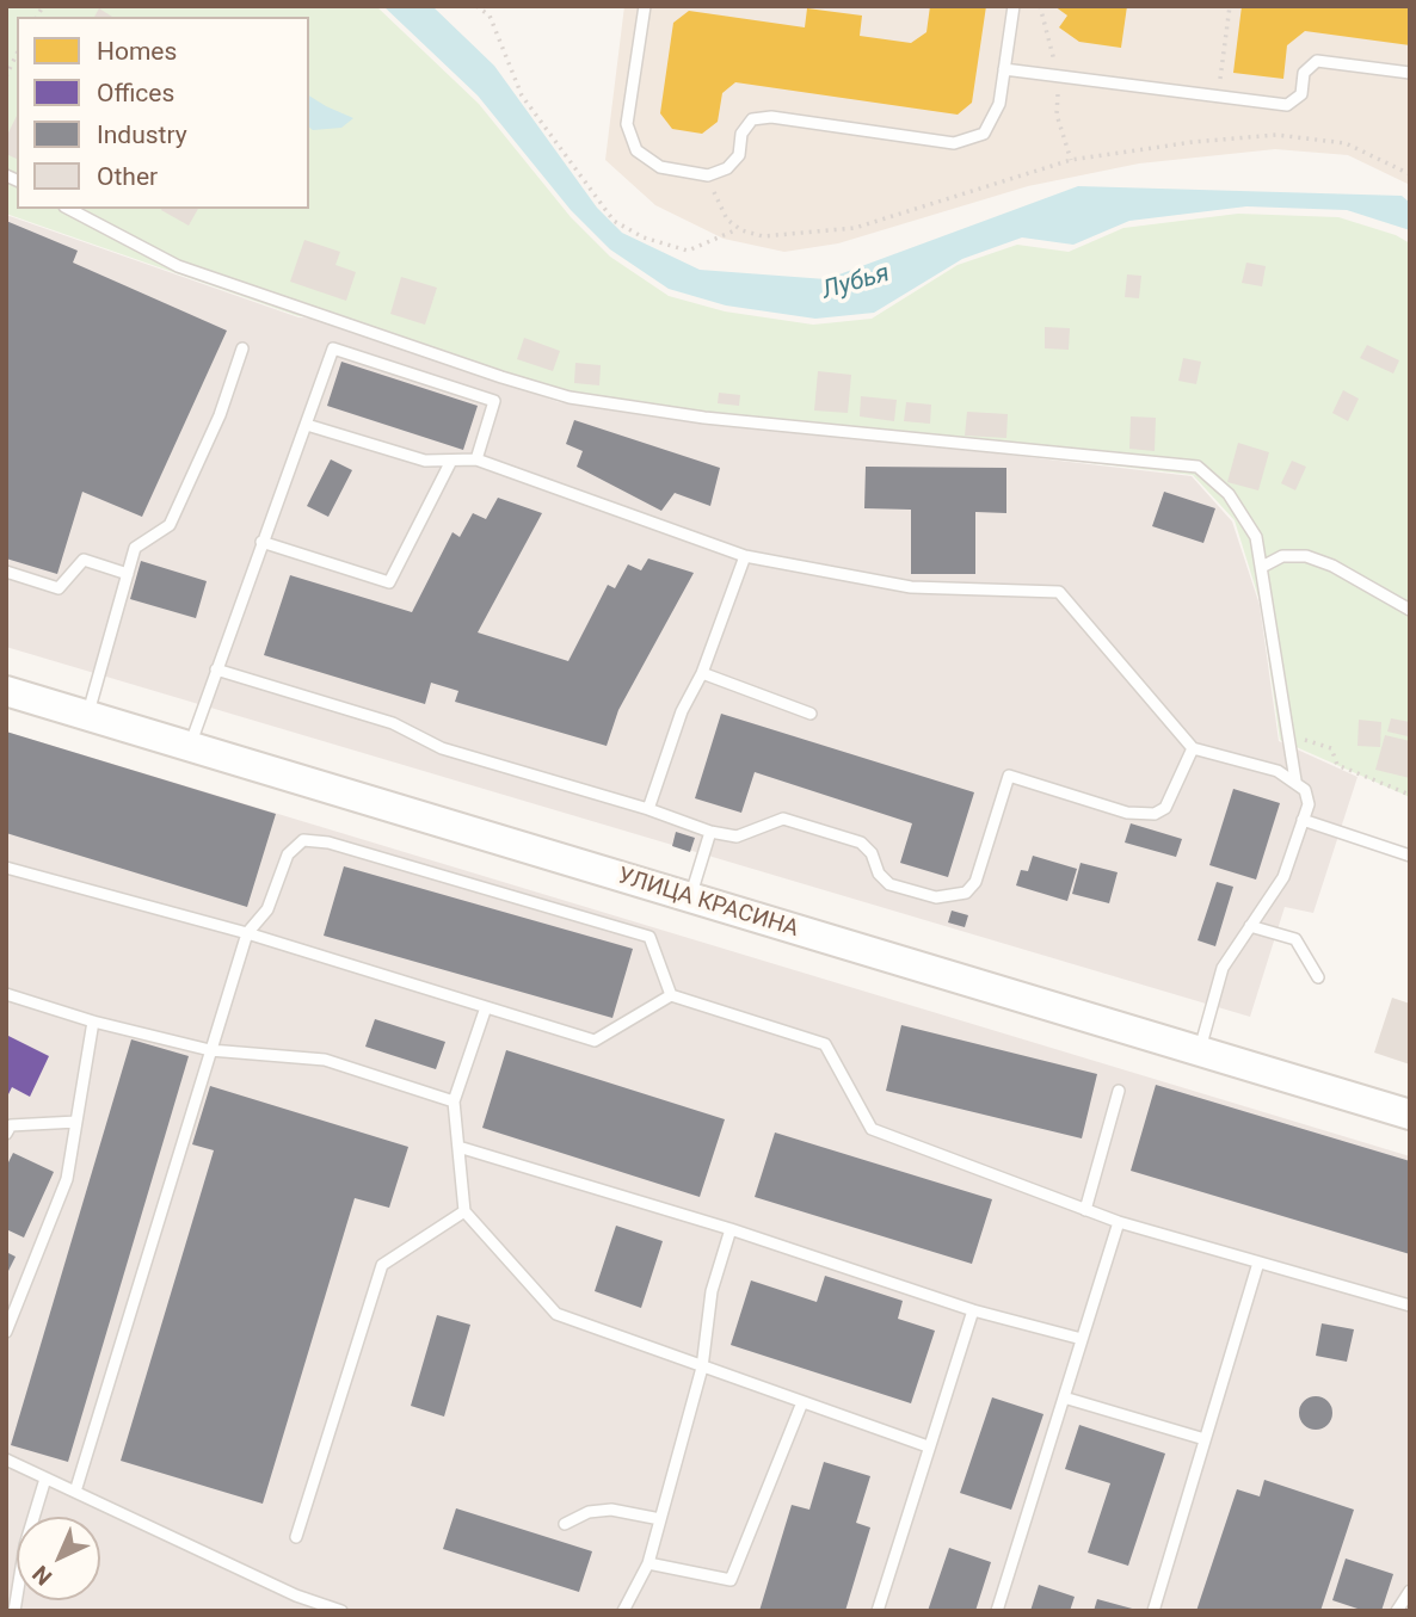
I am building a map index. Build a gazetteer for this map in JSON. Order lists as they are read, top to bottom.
{
  "streets": {
    "main road": ["УЛИЦА КРАСИНА"]
  },
  "water": ["Лубья"],
  "legend": [
    "Homes",
    "Offices",
    "Industry",
    "Other"
  ],
  "north": "bottom left"
}
